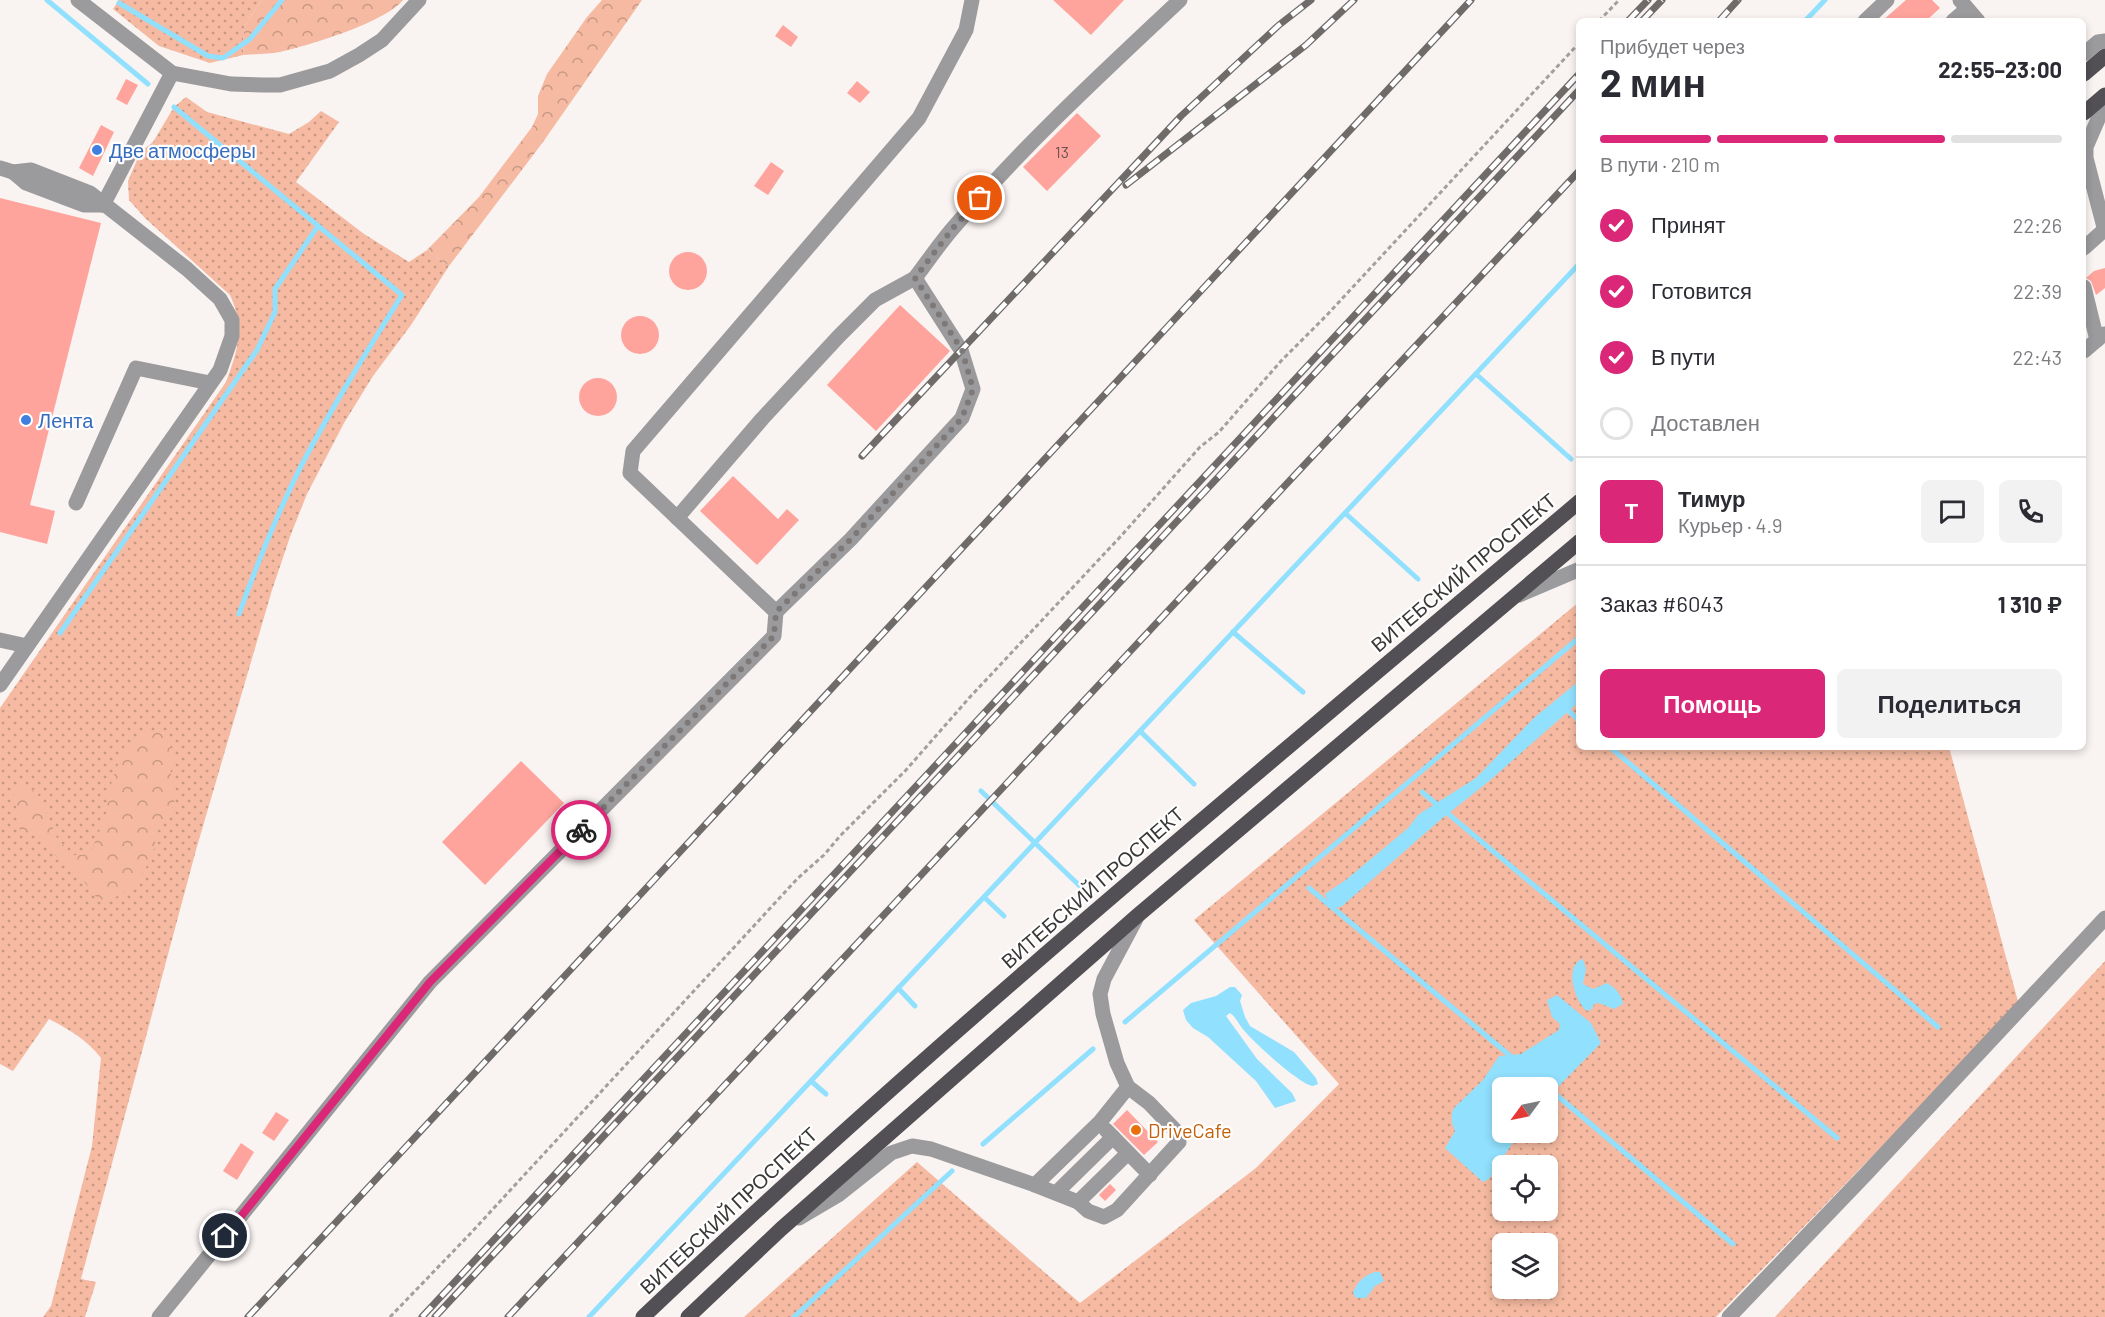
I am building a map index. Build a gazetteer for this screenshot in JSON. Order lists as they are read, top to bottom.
{
  "streets": {
    "main road": ["ВИТЕБСКИЙ ПРОСПЕКТ"]
  },
  "places": ["Две атмосферы", "Лента", "DriveCafe"],
  "house_numbers": ["13"],
  "north": "bottom left",
  "page": {
    "heading": ["2 мин", "Прибудет через", "22:55–23:00"],
    "panel": [
      "Тимур",
      "Курьер · 4.9",
      "Заказ #6043",
      "1 310 ₽"
    ],
    "bar": "В пути · 210 m",
    "list": [
      ["Принят", "22:26"],
      ["Готовится", "22:39"],
      ["В пути", "22:43"],
      "Доставлен"
    ],
    "round": "Т",
    "buttons": ["Помощь", "Поделиться"]
  }
}
